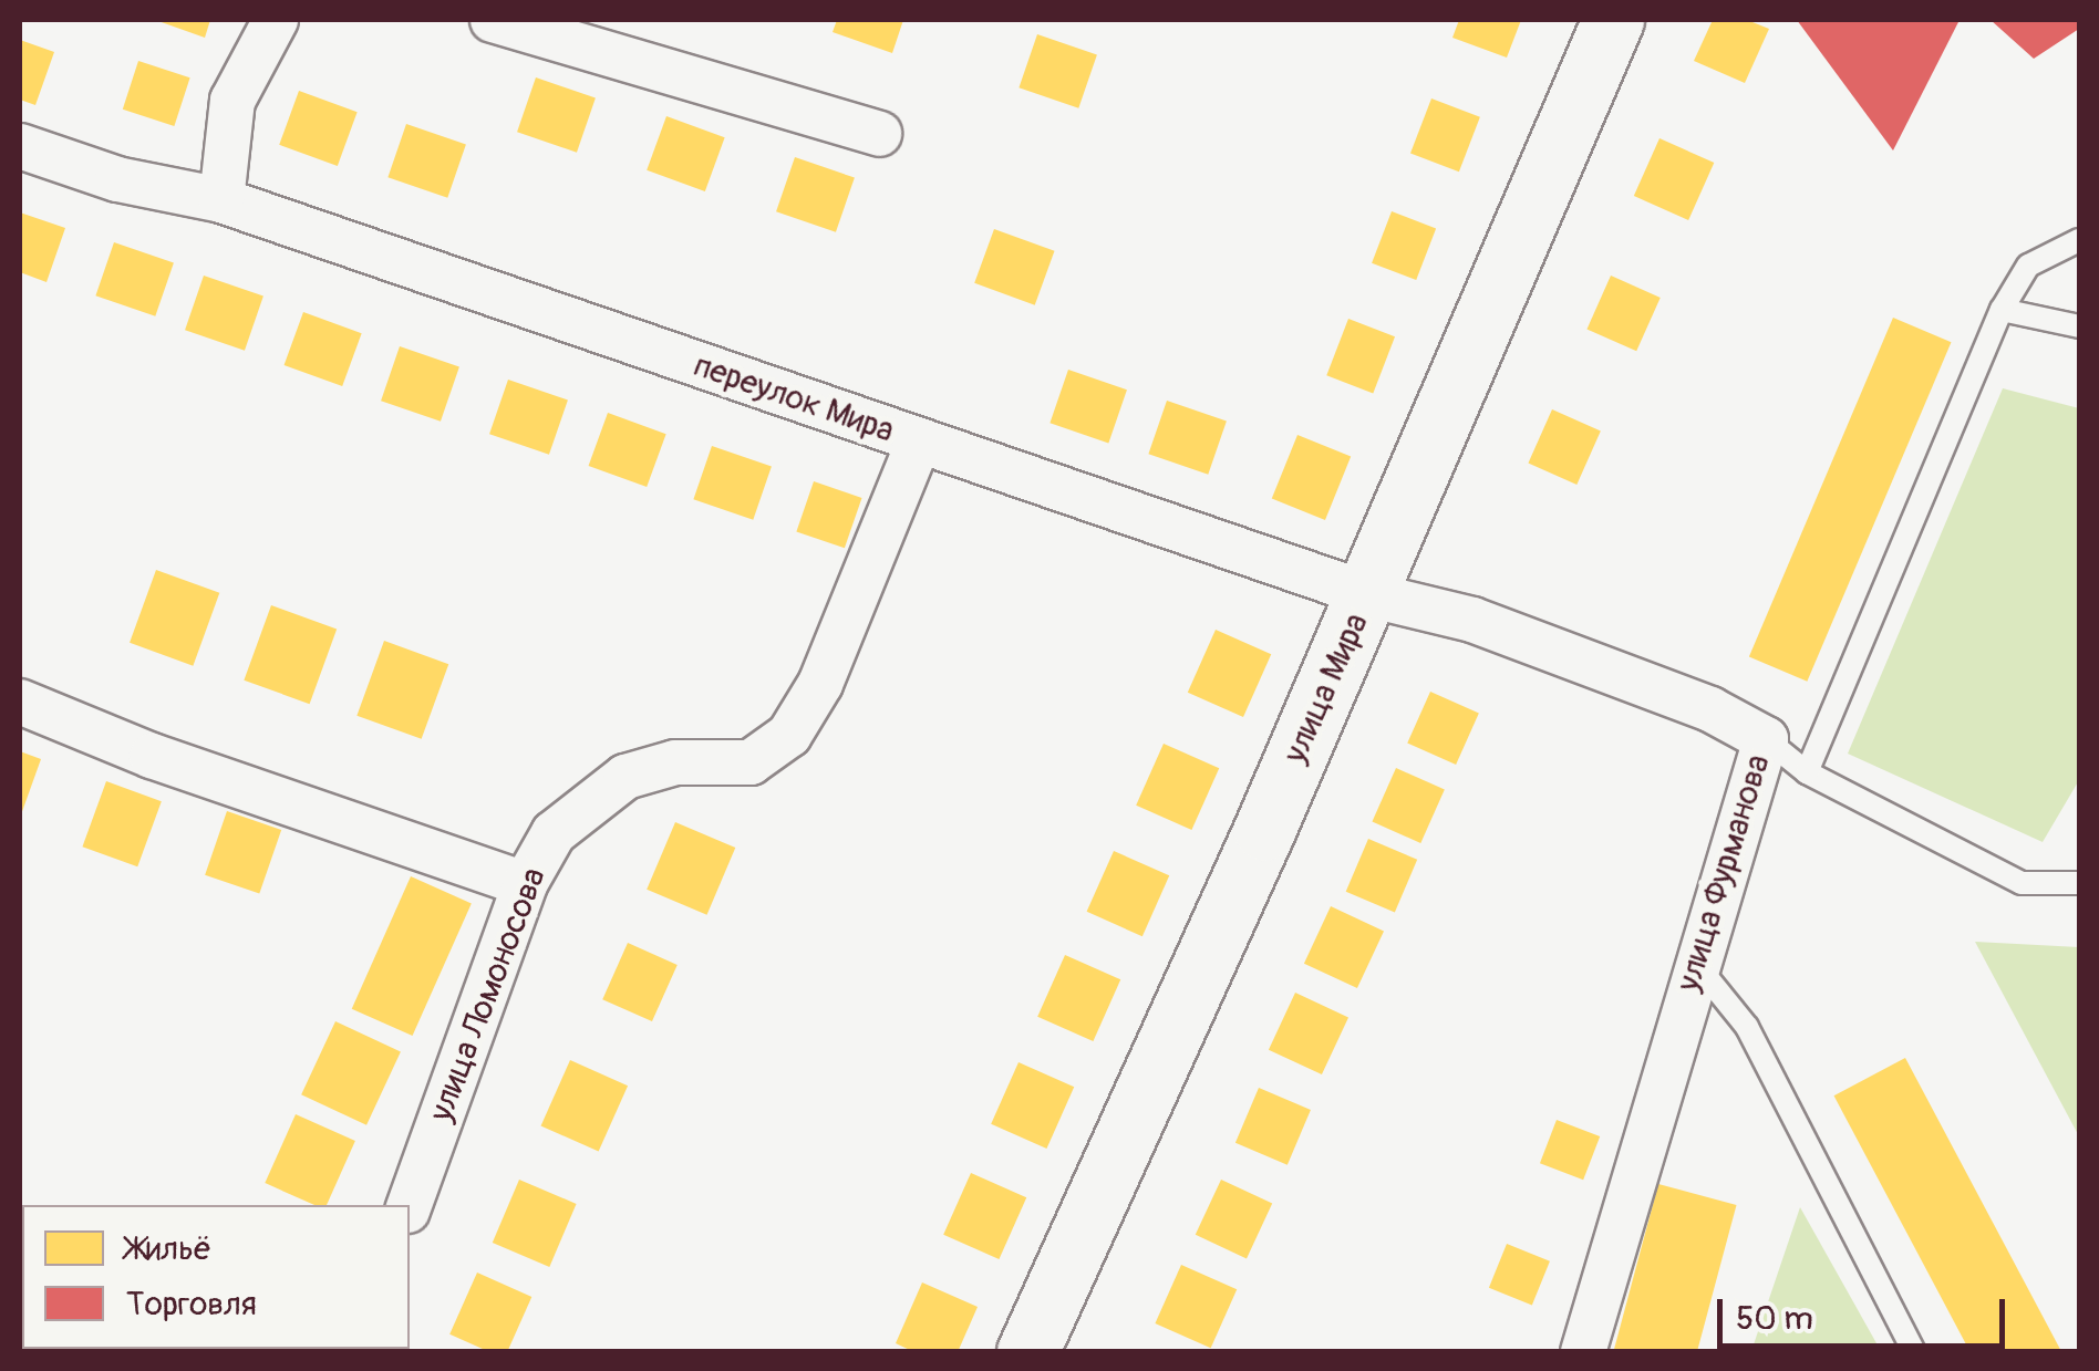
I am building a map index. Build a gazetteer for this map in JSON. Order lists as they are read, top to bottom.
{
  "streets": {
    "main road": ["улица Мира"],
    "street": ["переулок Мира", "улица Фурманова", "улица Ломоносова"]
  },
  "crossings": [
    ["переулок Мира", "улица Мира"],
    ["переулок Мира", "улица Фурманова"],
    ["переулок Мира", "улица Ломоносова"],
    ["улица Мира", "улица Фурманова"]
  ],
  "legend": ["Жильё", "Торговля"],
  "scale_bar": "50 m"
}
